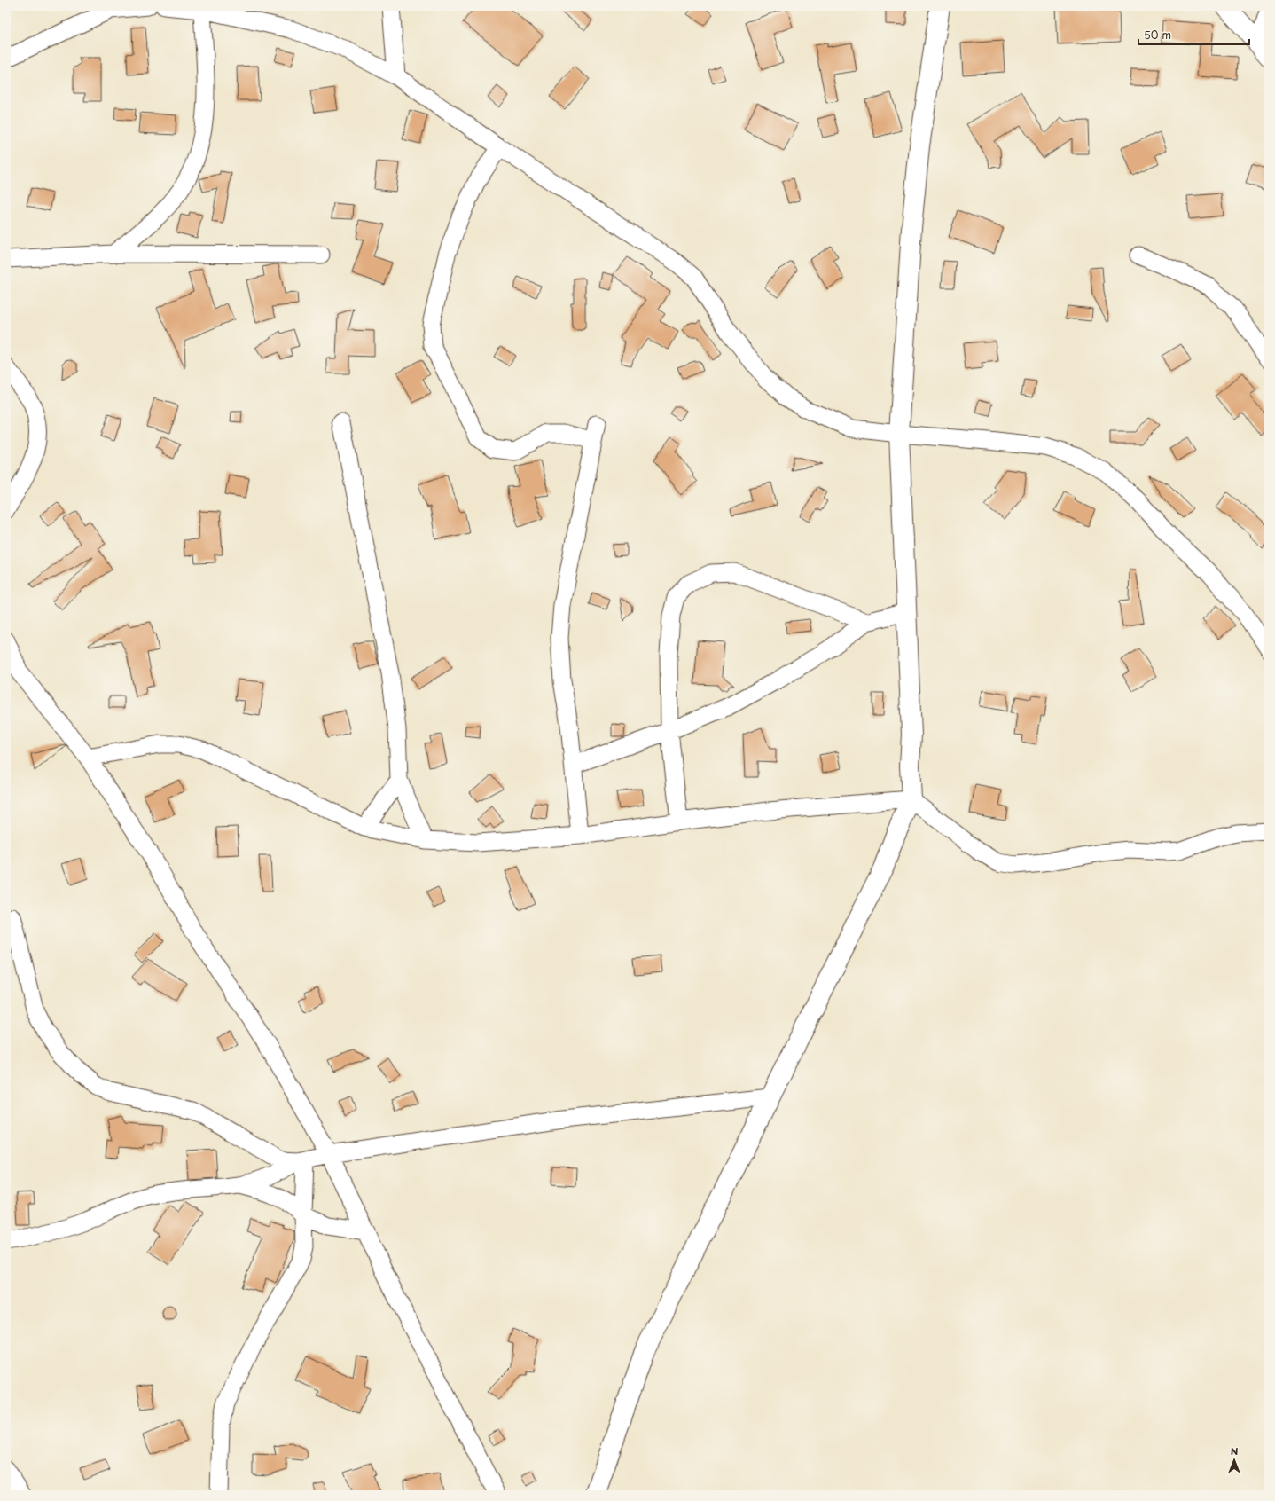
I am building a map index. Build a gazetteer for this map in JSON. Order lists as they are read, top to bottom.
{
  "scale_bar": "50 m",
  "north": "top"
}
